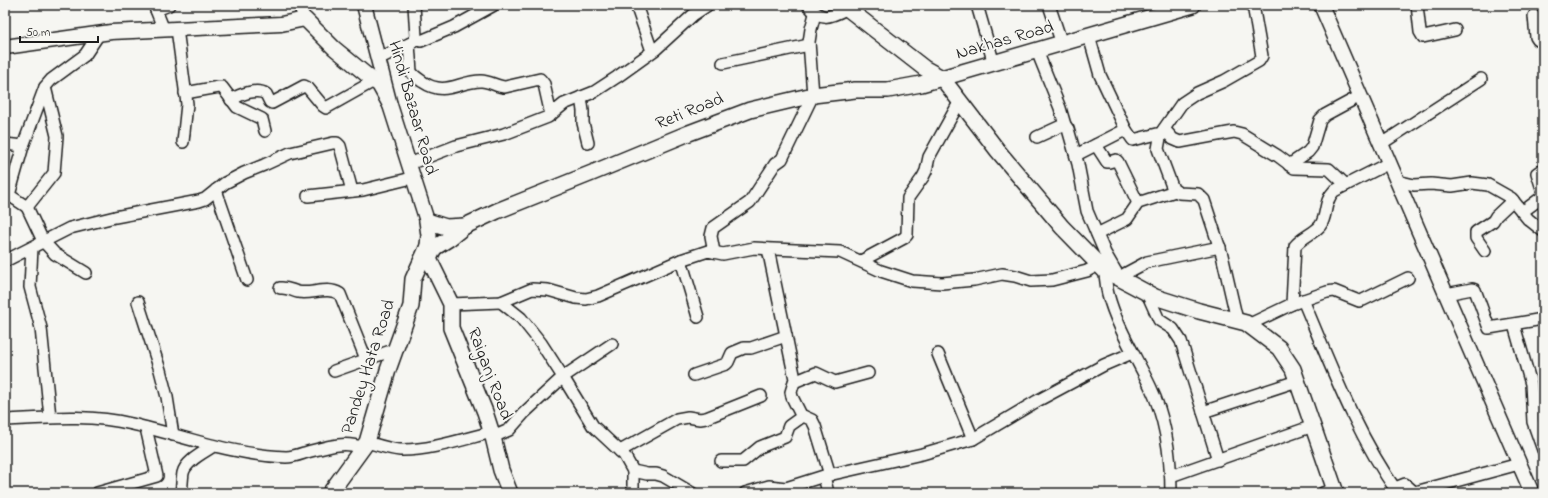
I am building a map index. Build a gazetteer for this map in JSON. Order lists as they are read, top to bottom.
{
  "streets": {
    "main road": [
      "Nakhas Road",
      "Reti Road",
      "Pandey Hata Road",
      "Raiganj Road"
    ],
    "street": ["Hindi Bazaar Road"]
  },
  "crossings": [
    ["Nakhas Road", "Reti Road"],
    ["Pandey Hata Road", "Raiganj Road"]
  ],
  "scale_bar": "50 m"
}
